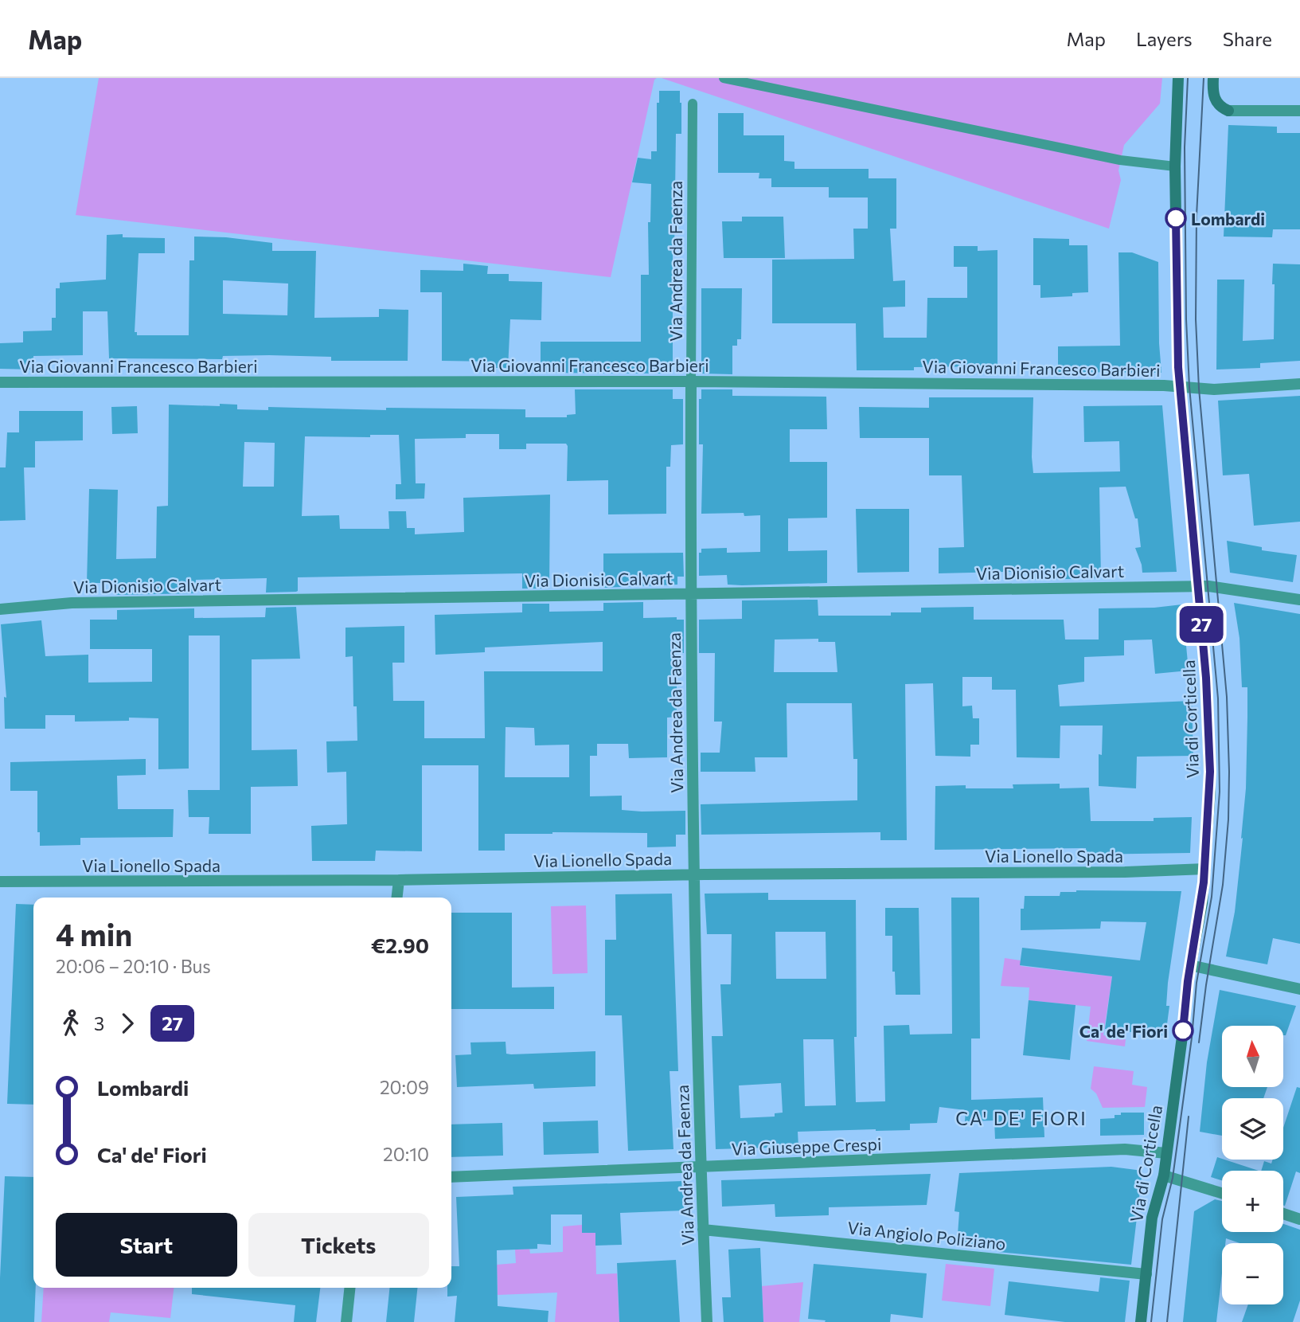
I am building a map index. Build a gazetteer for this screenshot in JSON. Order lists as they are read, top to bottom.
{
  "streets": {
    "main road": ["Via di Corticella"],
    "street": [
      "Via Andrea da Faenza",
      "Via Giovanni Francesco Barbieri",
      "Via Dionisio Calvart",
      "Via Lionello Spada",
      "Via Giuseppe Crespi",
      "Via Angiolo Poliziano"
    ]
  },
  "crossings": [
    ["Via Andrea da Faenza", "Via Giovanni Francesco Barbieri"],
    ["Via Andrea da Faenza", "Via Dionisio Calvart"],
    ["Via Andrea da Faenza", "Via Lionello Spada"],
    ["Via Andrea da Faenza", "Via Giuseppe Crespi"],
    ["Via Andrea da Faenza", "Via Angiolo Poliziano"],
    ["Via Giovanni Francesco Barbieri", "Via di Corticella"],
    ["Via Dionisio Calvart", "Via di Corticella"],
    ["Via di Corticella", "Via Lionello Spada"],
    ["Via di Corticella", "Via Giuseppe Crespi"],
    ["Via di Corticella", "Via Angiolo Poliziano"]
  ],
  "districts": ["CA' DE' FIORI"],
  "places": ["Lombardi", "Ca' de' Fiori"],
  "lines": ["bus line 27"],
  "north": "top",
  "page": {
    "header": "Map",
    "nav": ["Map", "Layers", "Share"],
    "on_map": "27",
    "heading": ["4 min", "20:06 – 20:10 · Bus", "€2.90"],
    "legs": ["3", "27"],
    "map_buttons": ["+", "−"],
    "list": [
      {
        "name": "Lombardi",
        "value": "20:09"
      },
      {
        "name": "Ca' de' Fiori",
        "value": "20:10"
      }
    ],
    "buttons": ["Start", "Tickets"]
  }
}
